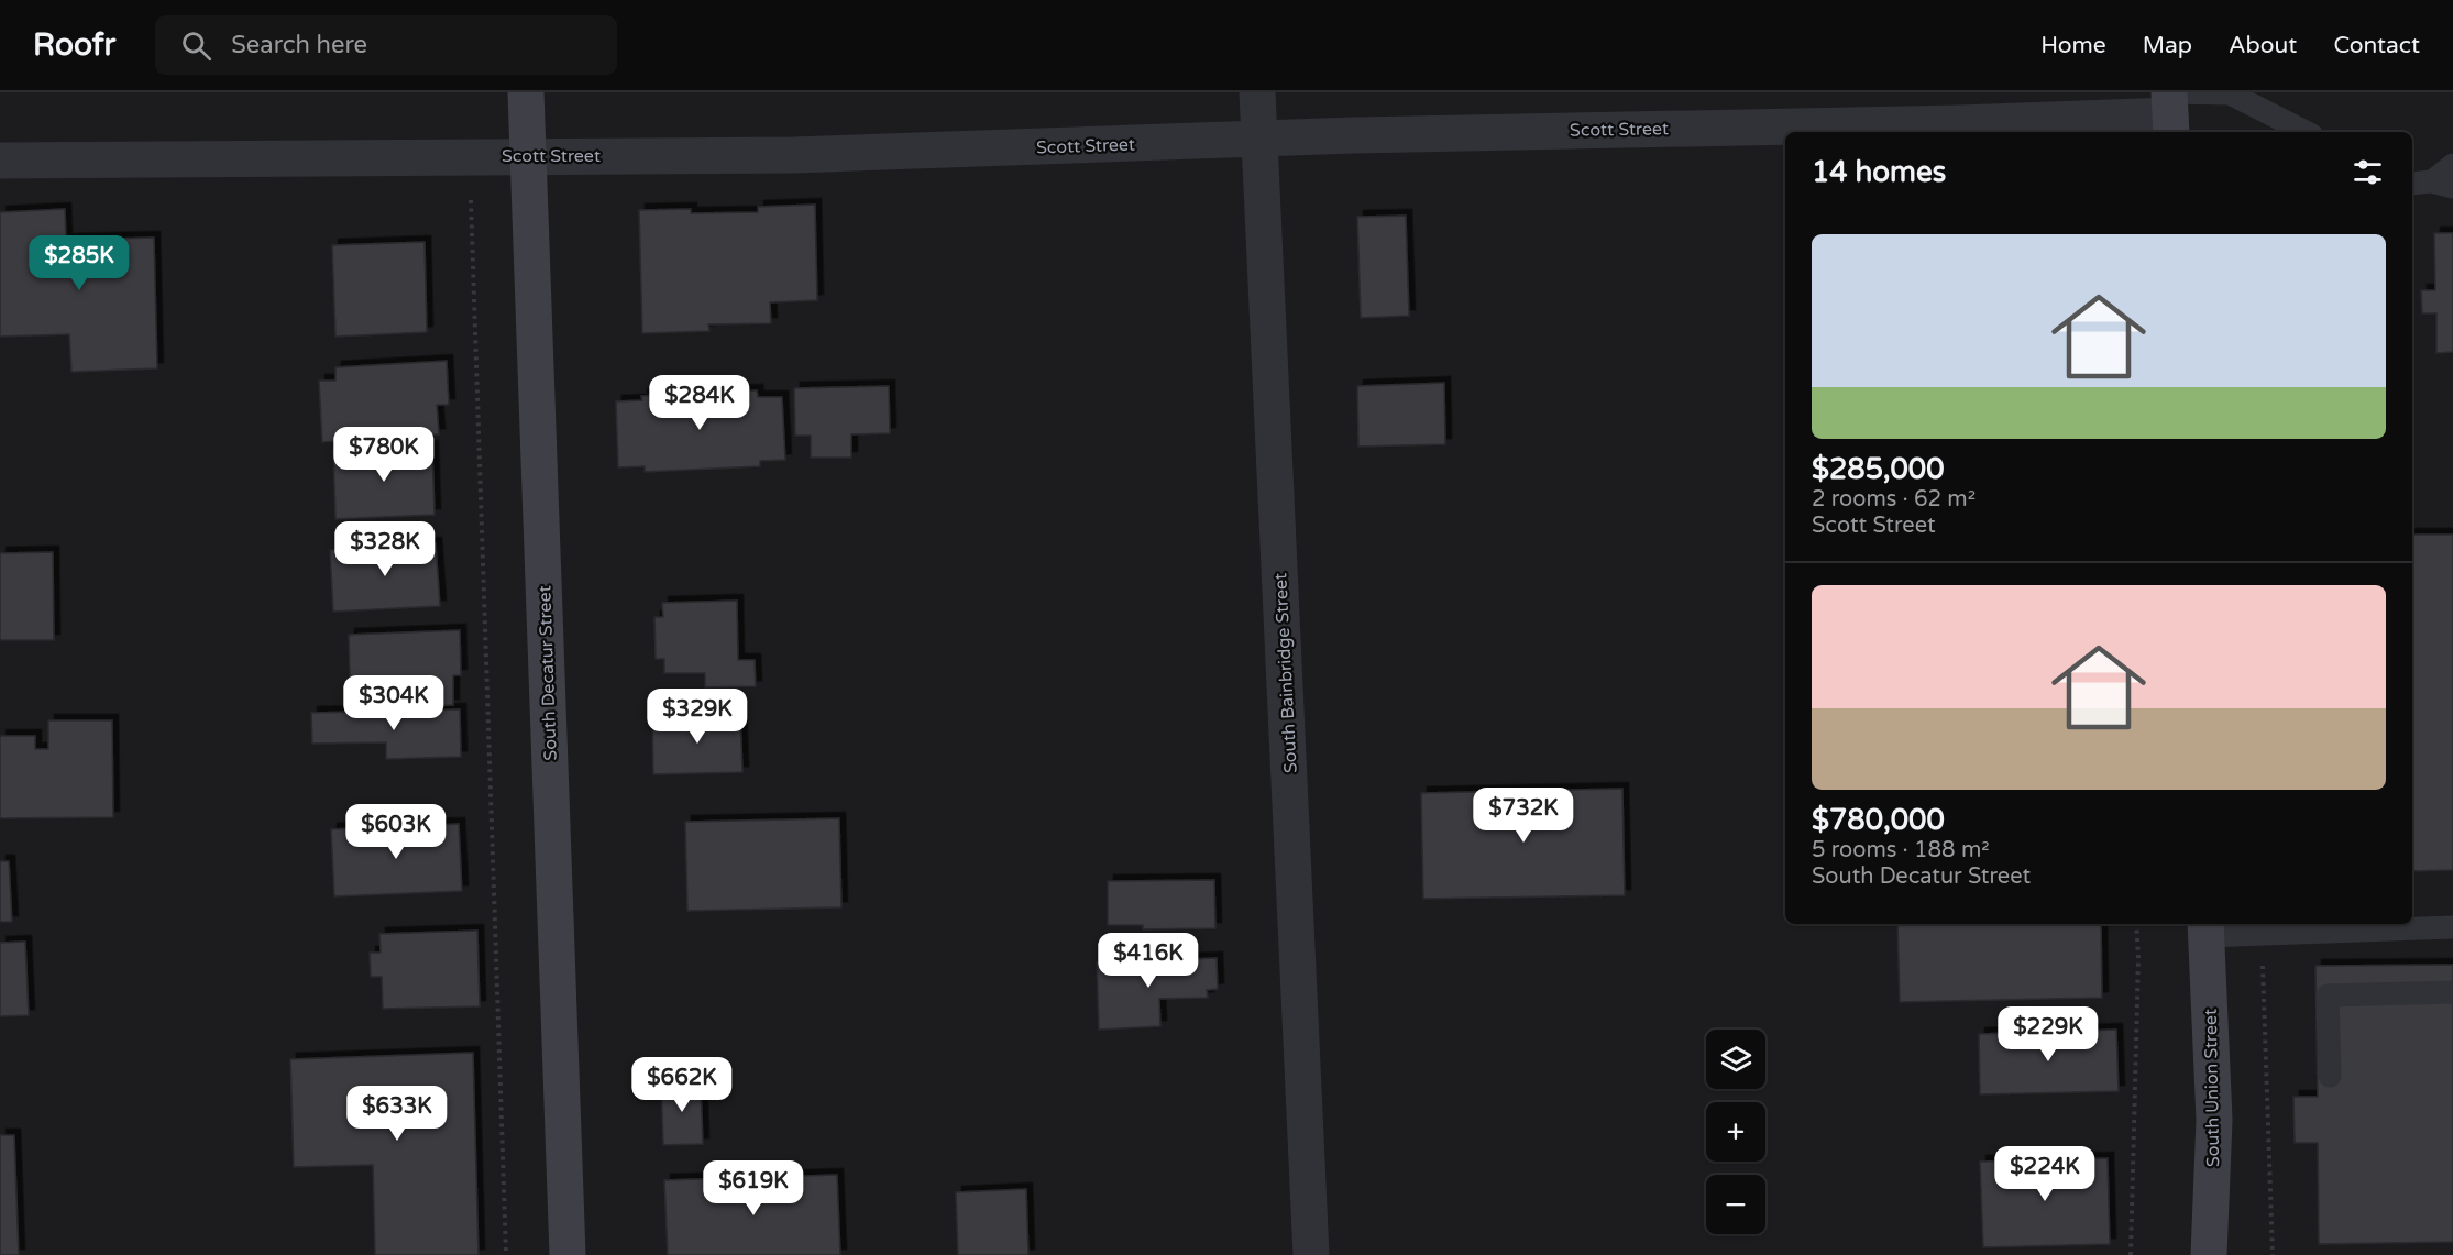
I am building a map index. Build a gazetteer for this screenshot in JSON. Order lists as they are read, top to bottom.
{
  "streets": {
    "main road": ["South Decatur Street", "South Union Street"],
    "street": ["Scott Street", "South Bainbridge Street"]
  },
  "crossings": [
    ["Scott Street", "South Decatur Street"],
    ["Scott Street", "South Bainbridge Street"]
  ],
  "page": {
    "header": "Roofr",
    "search": "Search here",
    "nav": [
      "Home",
      "Map",
      "About",
      "Contact"
    ],
    "heading": "14 homes",
    "list": [
      {
        "name": "$285,000",
        "note": "2 rooms · 62 m² · Scott Street"
      },
      {
        "name": "$780,000",
        "note": "5 rooms · 188 m² · South Decatur Street"
      }
    ],
    "price": [
      "$285K",
      "$284K",
      "$780K",
      "$328K",
      "$304K",
      "$329K",
      "$732K",
      "$603K",
      "$416K",
      "$229K",
      "$662K",
      "$633K",
      "$224K",
      "$619K"
    ],
    "map_buttons": ["+", "−"]
  }
}
